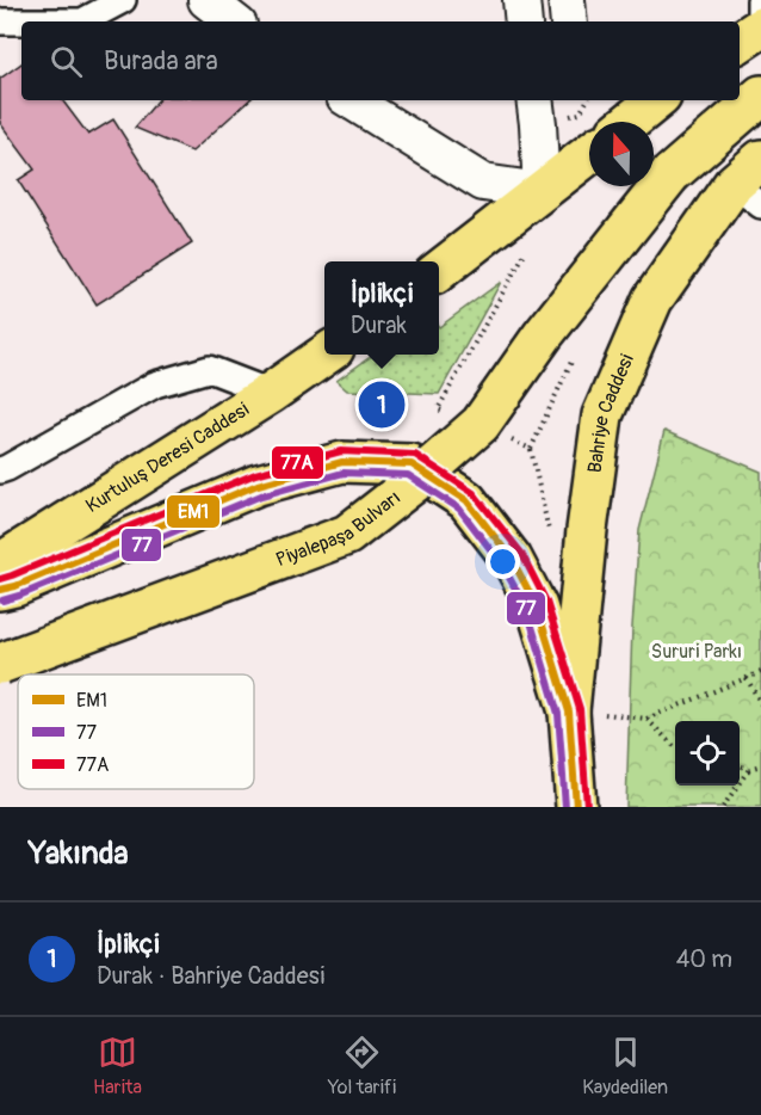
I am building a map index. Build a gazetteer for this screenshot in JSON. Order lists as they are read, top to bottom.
{
  "streets": {
    "main road": ["Bahriye Caddesi", "Kurtuluş Deresi Caddesi", "Piyalepaşa Bulvarı"]
  },
  "parks": ["Sururi Parkı"],
  "lines": ["transit line 77A", "transit line EM1", "transit line 77"],
  "legend": ["EM1", "77", "77A"],
  "north": "top",
  "page": {
    "search": "Burada ara",
    "popup": ["İplikçi", "Durak"],
    "pins": "1",
    "heading": "Yakında",
    "list": [
      {
        "mark": "1",
        "name": "İplikçi",
        "note": "Durak · Bahriye Caddesi",
        "value": "40 m"
      }
    ],
    "nav": ["Harita", "Yol tarifi", "Kaydedilen"]
  }
}
